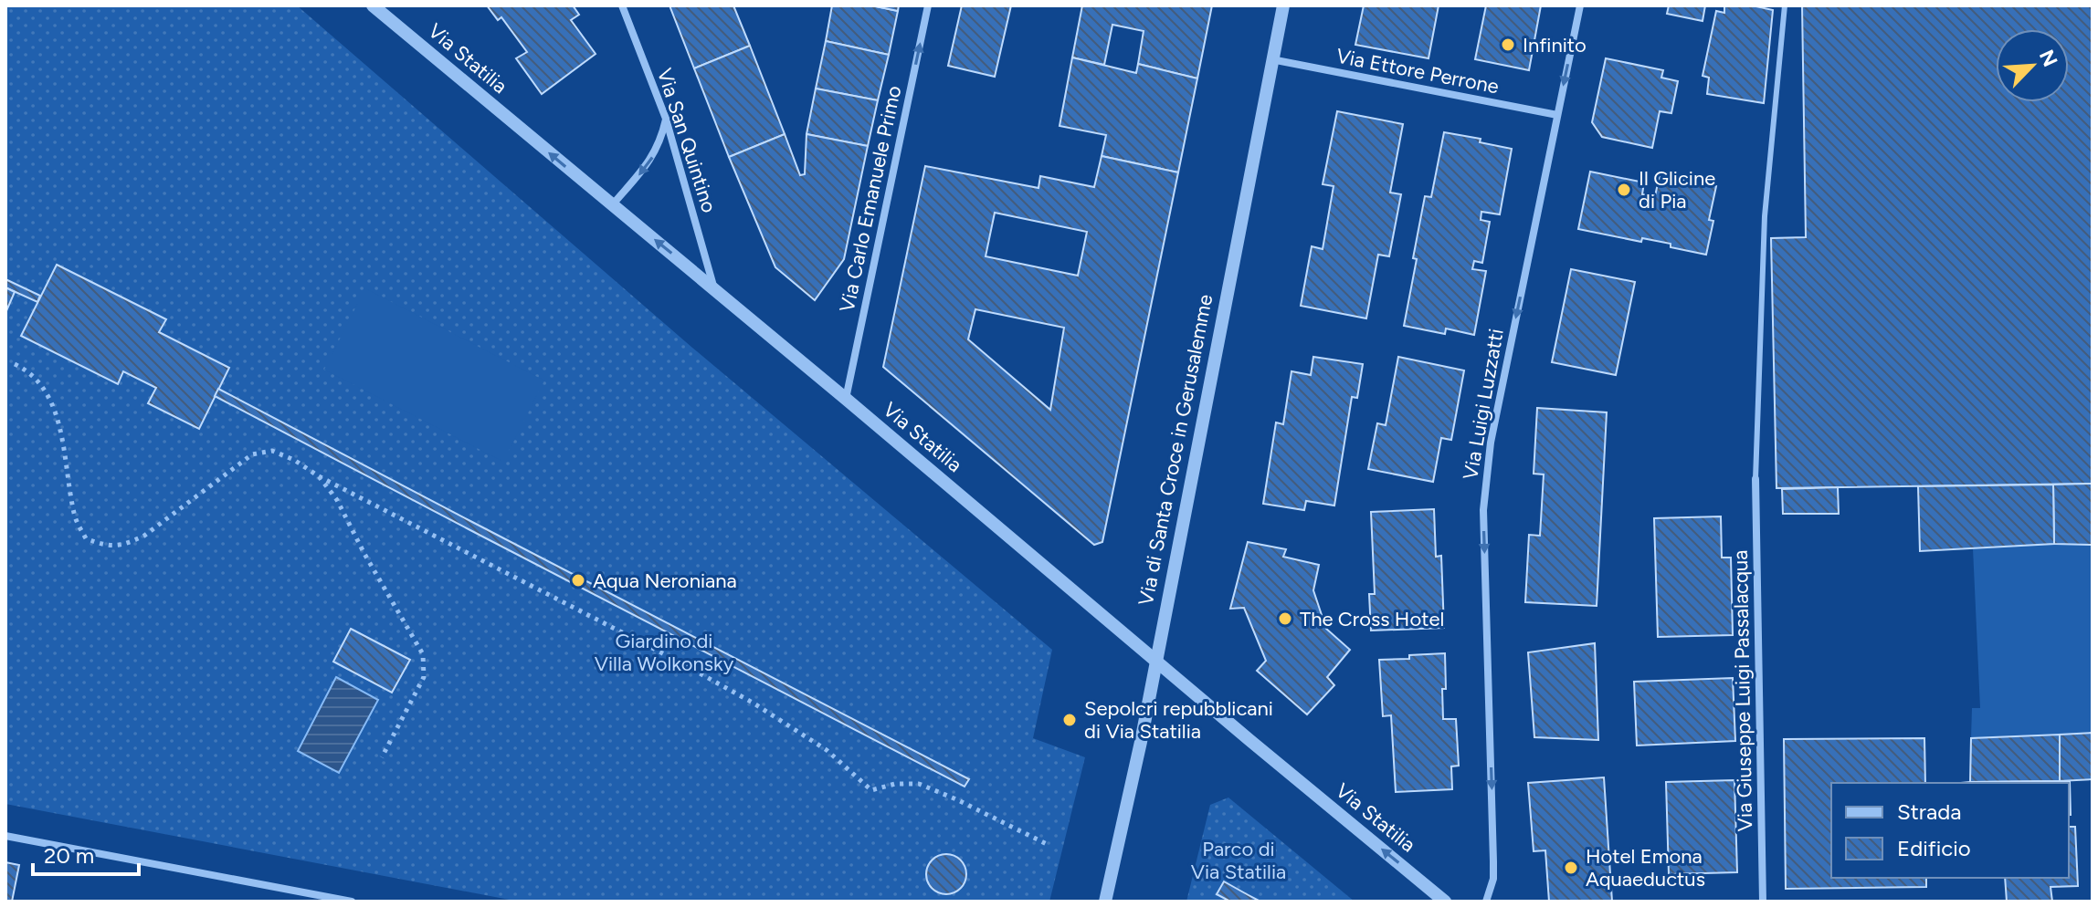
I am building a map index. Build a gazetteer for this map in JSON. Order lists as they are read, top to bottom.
{
  "streets": {
    "street": [
      "Via Statilia",
      "Via Ettore Perrone",
      "Via San Quintino",
      "Via Carlo Emanuele Primo",
      "Via Luigi Luzzatti",
      "Via di Santa Croce in Gerusalemme",
      "Via Giuseppe Luigi Passalacqua"
    ]
  },
  "crossings": [
    ["Via Statilia", "Via San Quintino"],
    ["Via Statilia", "Via Carlo Emanuele Primo"],
    ["Via Statilia", "Via di Santa Croce in Gerusalemme"],
    ["Via Ettore Perrone", "Via Luigi Luzzatti"],
    ["Via Ettore Perrone", "Via di Santa Croce in Gerusalemme"]
  ],
  "one_way": ["Via Statilia", "Via Carlo Emanuele Primo", "Via Luigi Luzzatti"],
  "parks": ["Giardino di Villa Wolkonsky", "Parco di Via Statilia"],
  "places": [
    "Infinito",
    "Il Glicine di Pia",
    "Aqua Neroniana",
    "The Cross Hotel",
    "Sepolcri repubblicani di Via Statilia",
    "Hotel Emona Aquaeductus"
  ],
  "legend": ["Strada", "Edificio"],
  "scale_bar": "20 m",
  "north": "top right"
}
